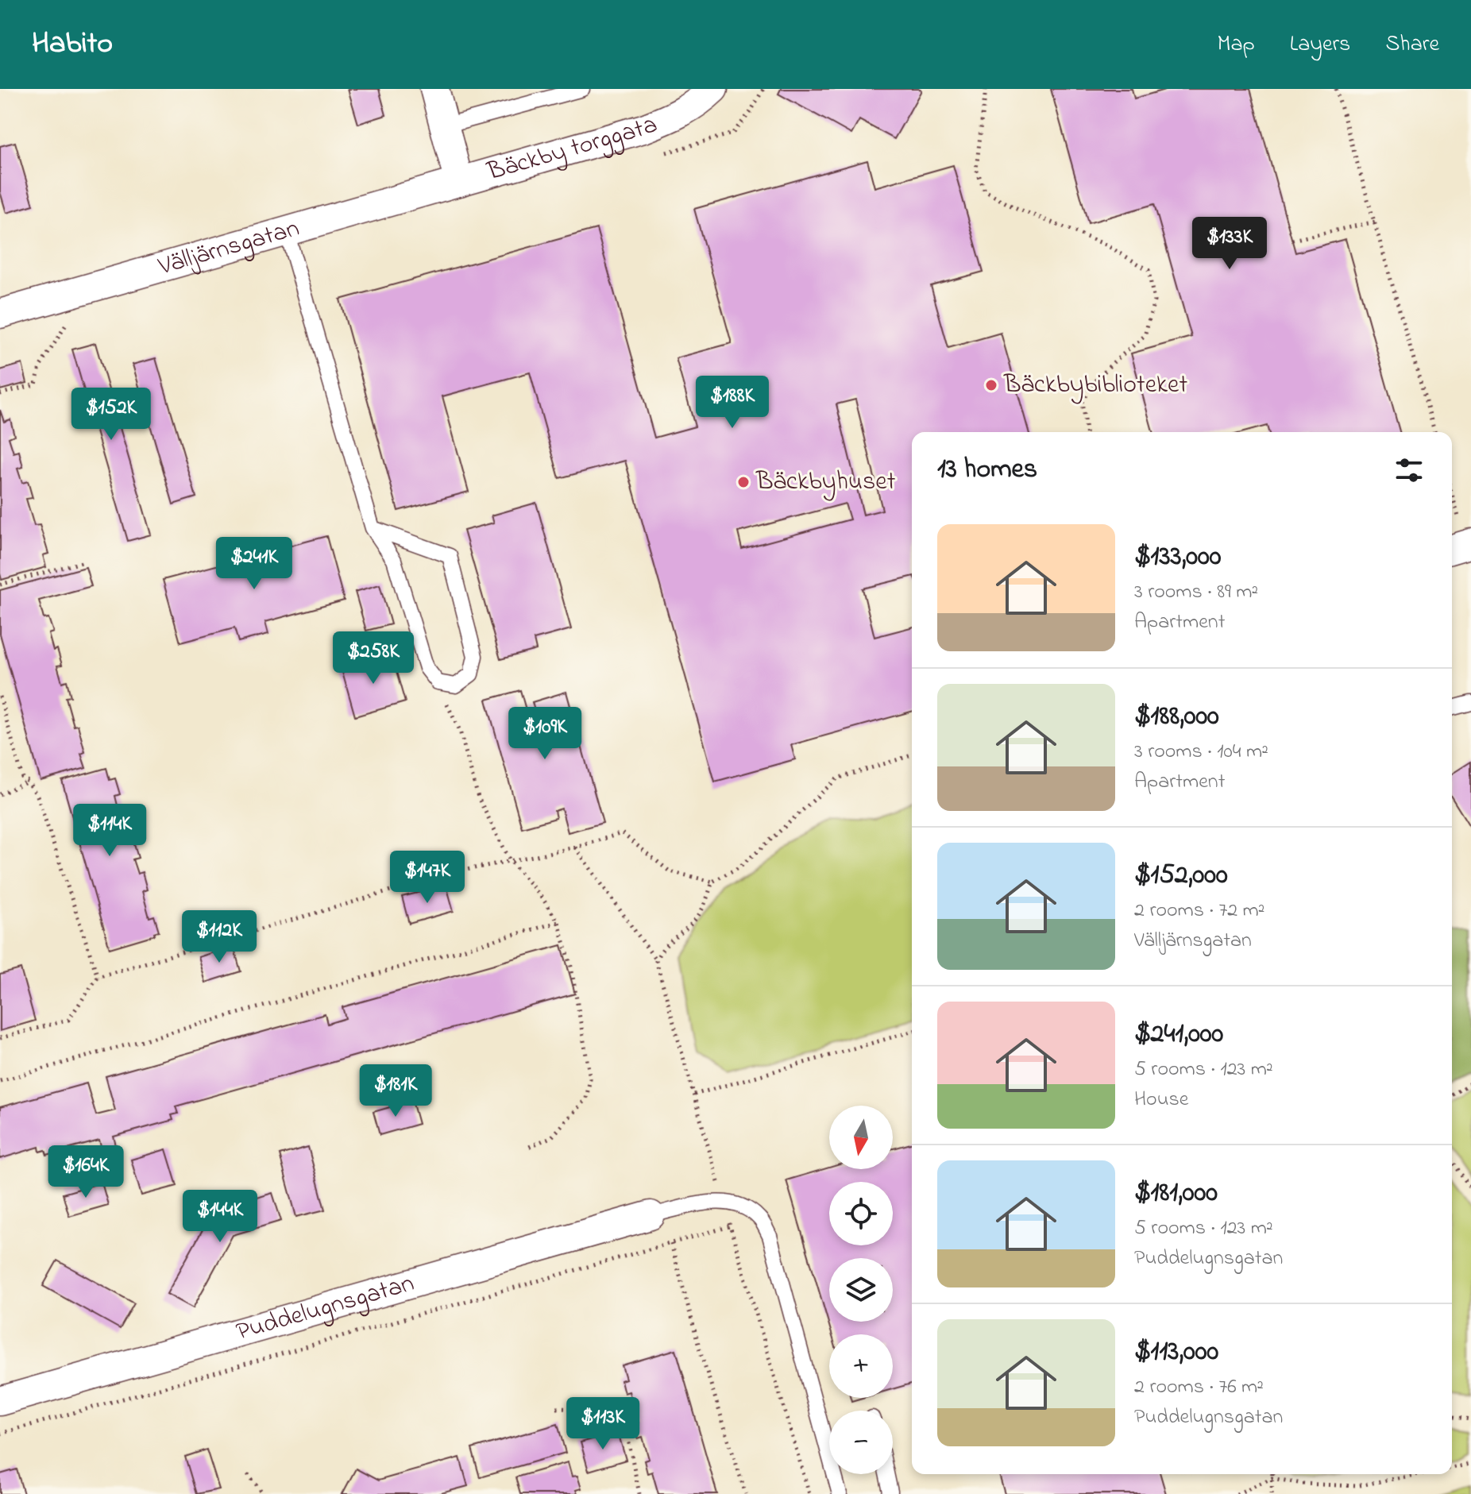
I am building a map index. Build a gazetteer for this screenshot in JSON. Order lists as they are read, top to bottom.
{
  "streets": {
    "street": ["Bäckby torggata", "Välljärnsgatan", "Puddelugnsgatan"]
  },
  "crossings": [
    ["Bäckby torggata", "Välljärnsgatan"]
  ],
  "places": ["Bäckbybiblioteket", "Bäckbyhuset"],
  "north": "bottom",
  "page": {
    "header": "Habito",
    "nav": ["Map", "Layers", "Share"],
    "price": [
      "$133K",
      "$188K",
      "$152K",
      "$241K",
      "$258K",
      "$109K",
      "$114K",
      "$147K",
      "$112K",
      "$181K",
      "$164K",
      "$144K",
      "$113K"
    ],
    "heading": "13 homes",
    "list": [
      {
        "name": "$133,000",
        "note": "3 rooms · 89 m² · Apartment"
      },
      {
        "name": "$188,000",
        "note": "3 rooms · 104 m² · Apartment"
      },
      {
        "name": "$152,000",
        "note": "2 rooms · 72 m² · Välljärnsgatan"
      },
      {
        "name": "$241,000",
        "note": "5 rooms · 123 m² · House"
      },
      {
        "name": "$181,000",
        "note": "5 rooms · 123 m² · Puddelugnsgatan"
      },
      {
        "name": "$113,000",
        "note": "2 rooms · 76 m² · Puddelugnsgatan"
      }
    ],
    "map_buttons": ["+", "−"]
  }
}
